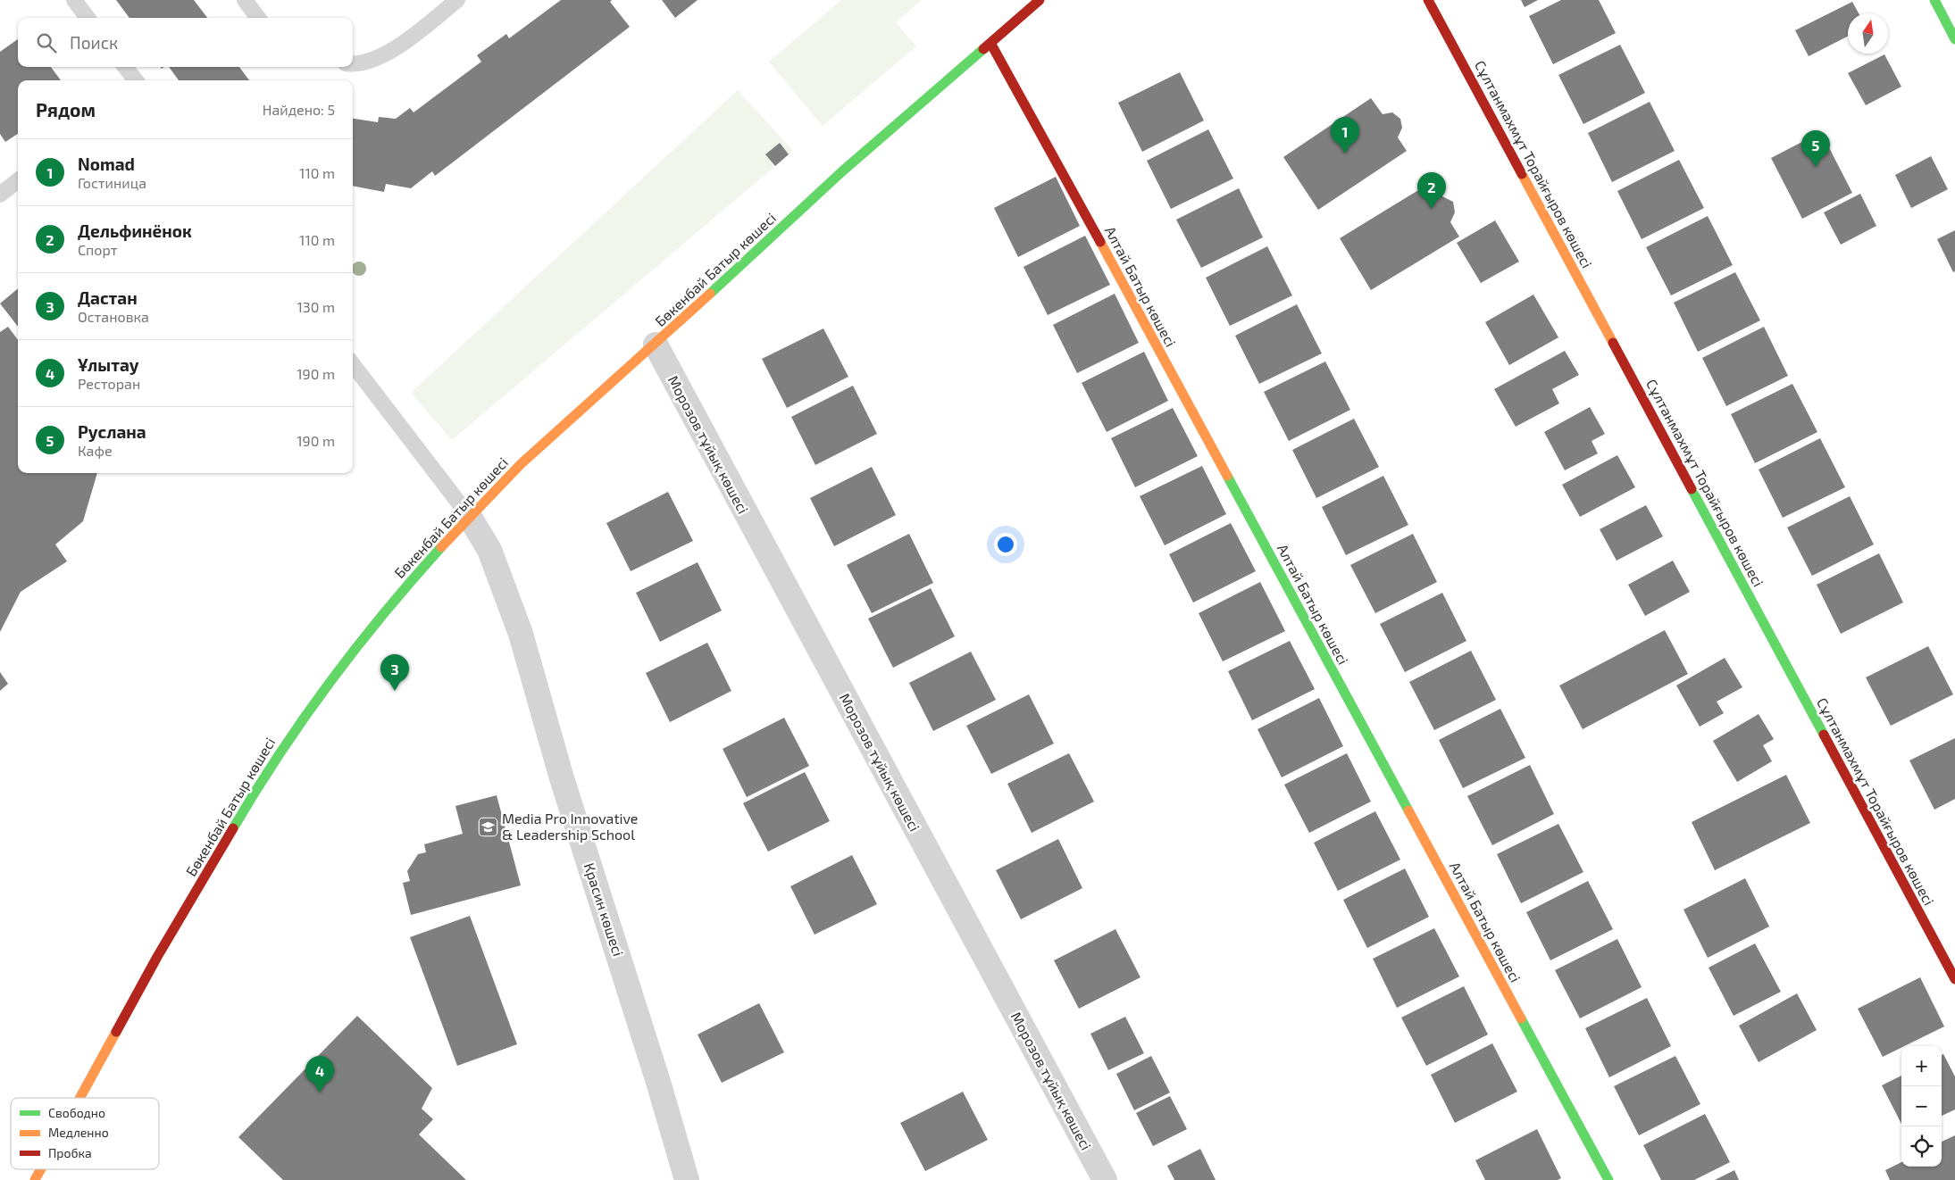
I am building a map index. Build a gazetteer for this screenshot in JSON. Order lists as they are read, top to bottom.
{
  "streets": {
    "street": [
      "Сұлтанмахмұт Торайғыров көшесі",
      "Бөкенбай Батыр көшесі",
      "Алтай Батыр көшесі",
      "Морозов тұйық көшесі",
      "Красин көшесі"
    ]
  },
  "crossings": [
    ["Бөкенбай Батыр көшесі", "Алтай Батыр көшесі"],
    ["Бөкенбай Батыр көшесі", "Морозов тұйық көшесі"],
    ["Бөкенбай Батыр көшесі", "Красин көшесі"]
  ],
  "places": {
    "school or university": ["Media Pro Innovative & Leadership School"]
  },
  "legend": ["Свободно", "Медленно", "Пробка"],
  "north": "top",
  "page": {
    "search": "Поиск",
    "heading": ["Рядом", "Найдено: 5"],
    "pins": [
      "1",
      "5",
      "2",
      "3",
      "4"
    ],
    "list": [
      {
        "mark": "1",
        "name": "Nomad",
        "note": "Гостиница",
        "value": "110 m"
      },
      {
        "mark": "2",
        "name": "Дельфинёнок",
        "note": "Спорт",
        "value": "110 m"
      },
      {
        "mark": "3",
        "name": "Дастан",
        "note": "Остановка",
        "value": "130 m"
      },
      {
        "mark": "4",
        "name": "Ұлытау",
        "note": "Ресторан",
        "value": "190 m"
      },
      {
        "mark": "5",
        "name": "Руслана",
        "note": "Кафе",
        "value": "190 m"
      }
    ],
    "map_buttons": ["+", "−"]
  }
}
